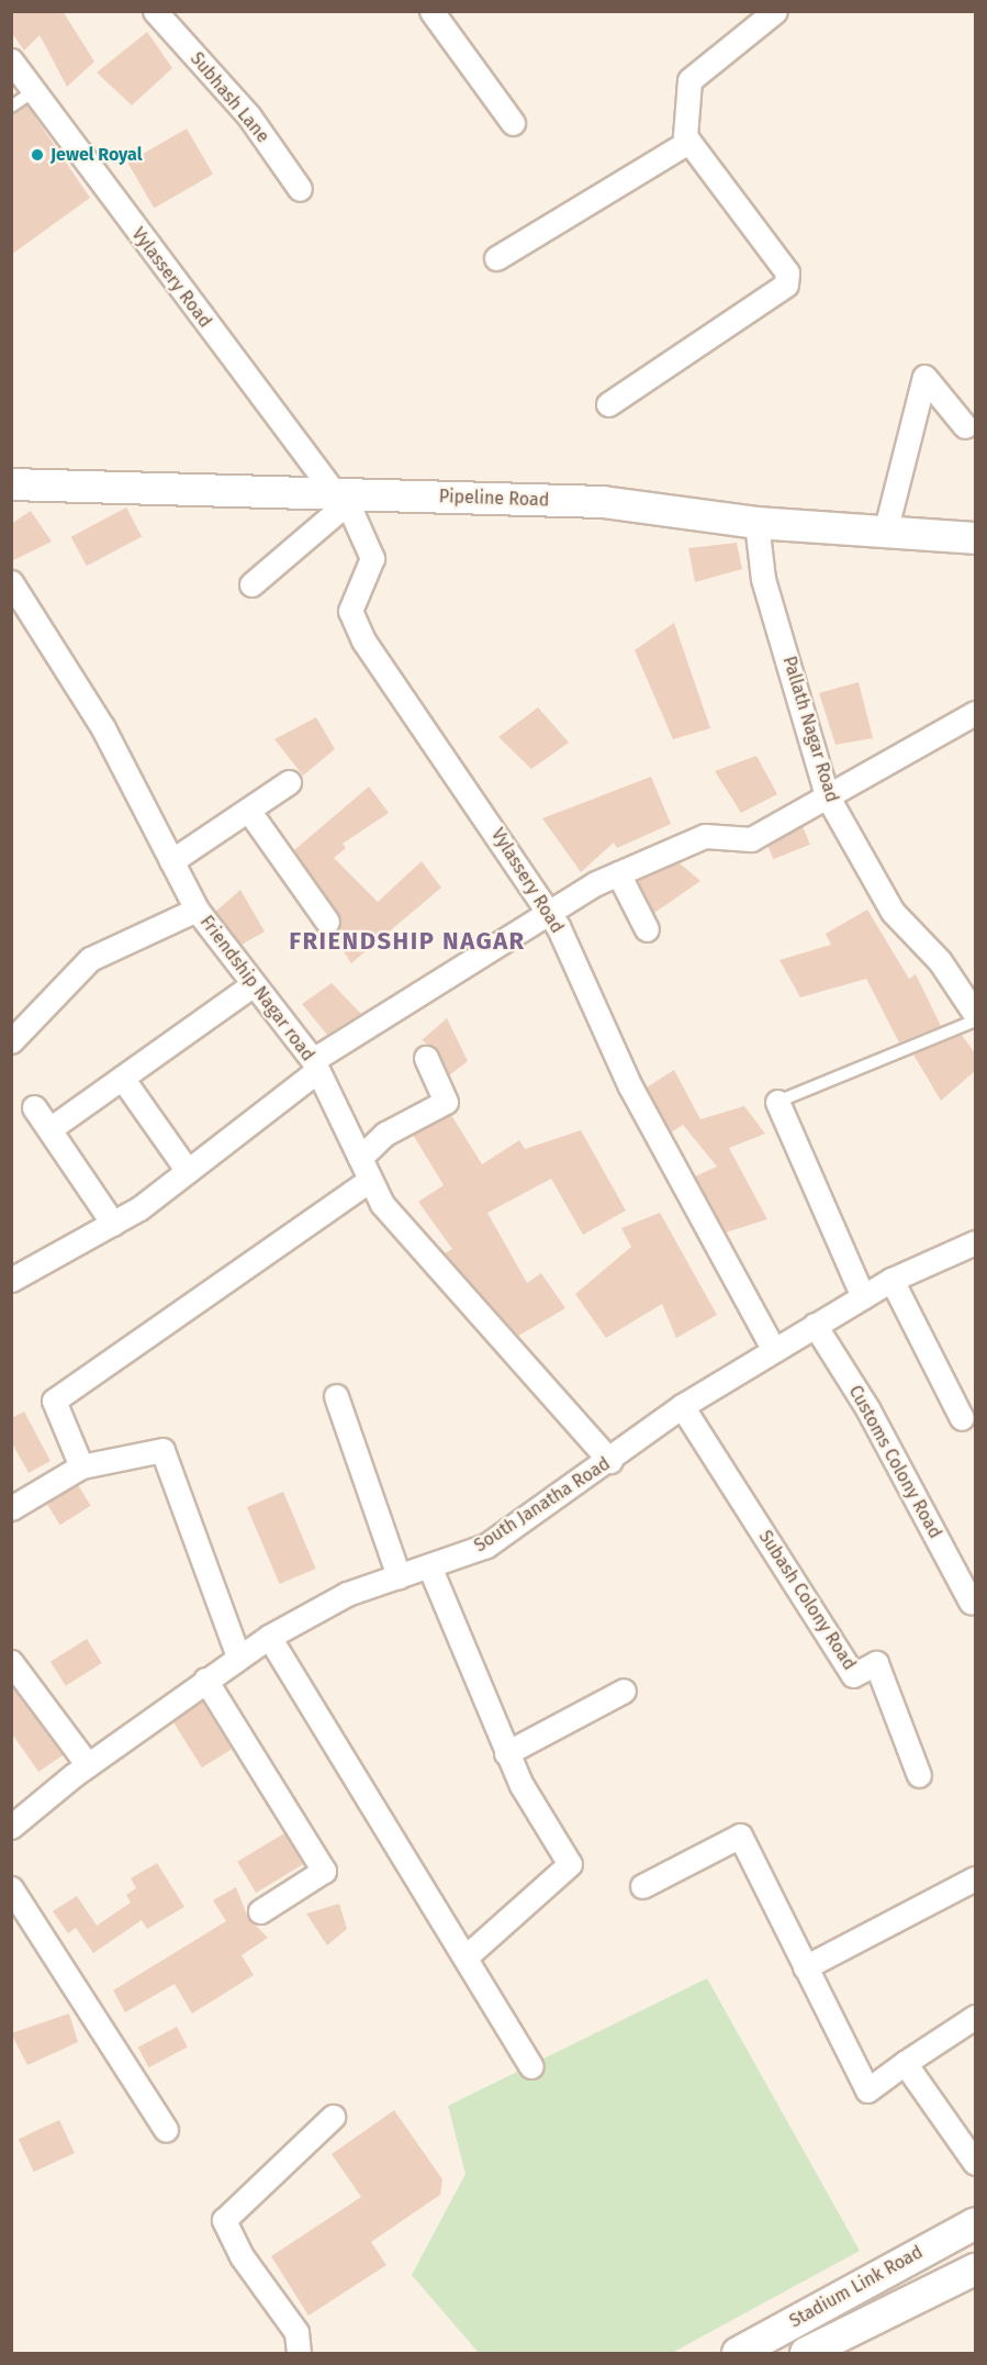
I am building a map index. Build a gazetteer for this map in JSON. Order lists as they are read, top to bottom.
{
  "streets": {
    "street": [
      "Subhash Lane",
      "Vylassery Road",
      "Pipeline Road",
      "Pallath Nagar Road",
      "Friendship Nagar road",
      "Customs Colony Road",
      "South Janatha Road",
      "Subash Colony Road",
      "Stadium Link Road"
    ]
  },
  "crossings": [
    ["Vylassery Road", "Pipeline Road"],
    ["Vylassery Road", "South Janatha Road"],
    ["Pipeline Road", "Pallath Nagar Road"],
    ["Friendship Nagar road", "South Janatha Road"],
    ["Customs Colony Road", "South Janatha Road"],
    ["South Janatha Road", "Subash Colony Road"]
  ],
  "districts": ["FRIENDSHIP NAGAR"],
  "places": ["Jewel Royal"]
}
